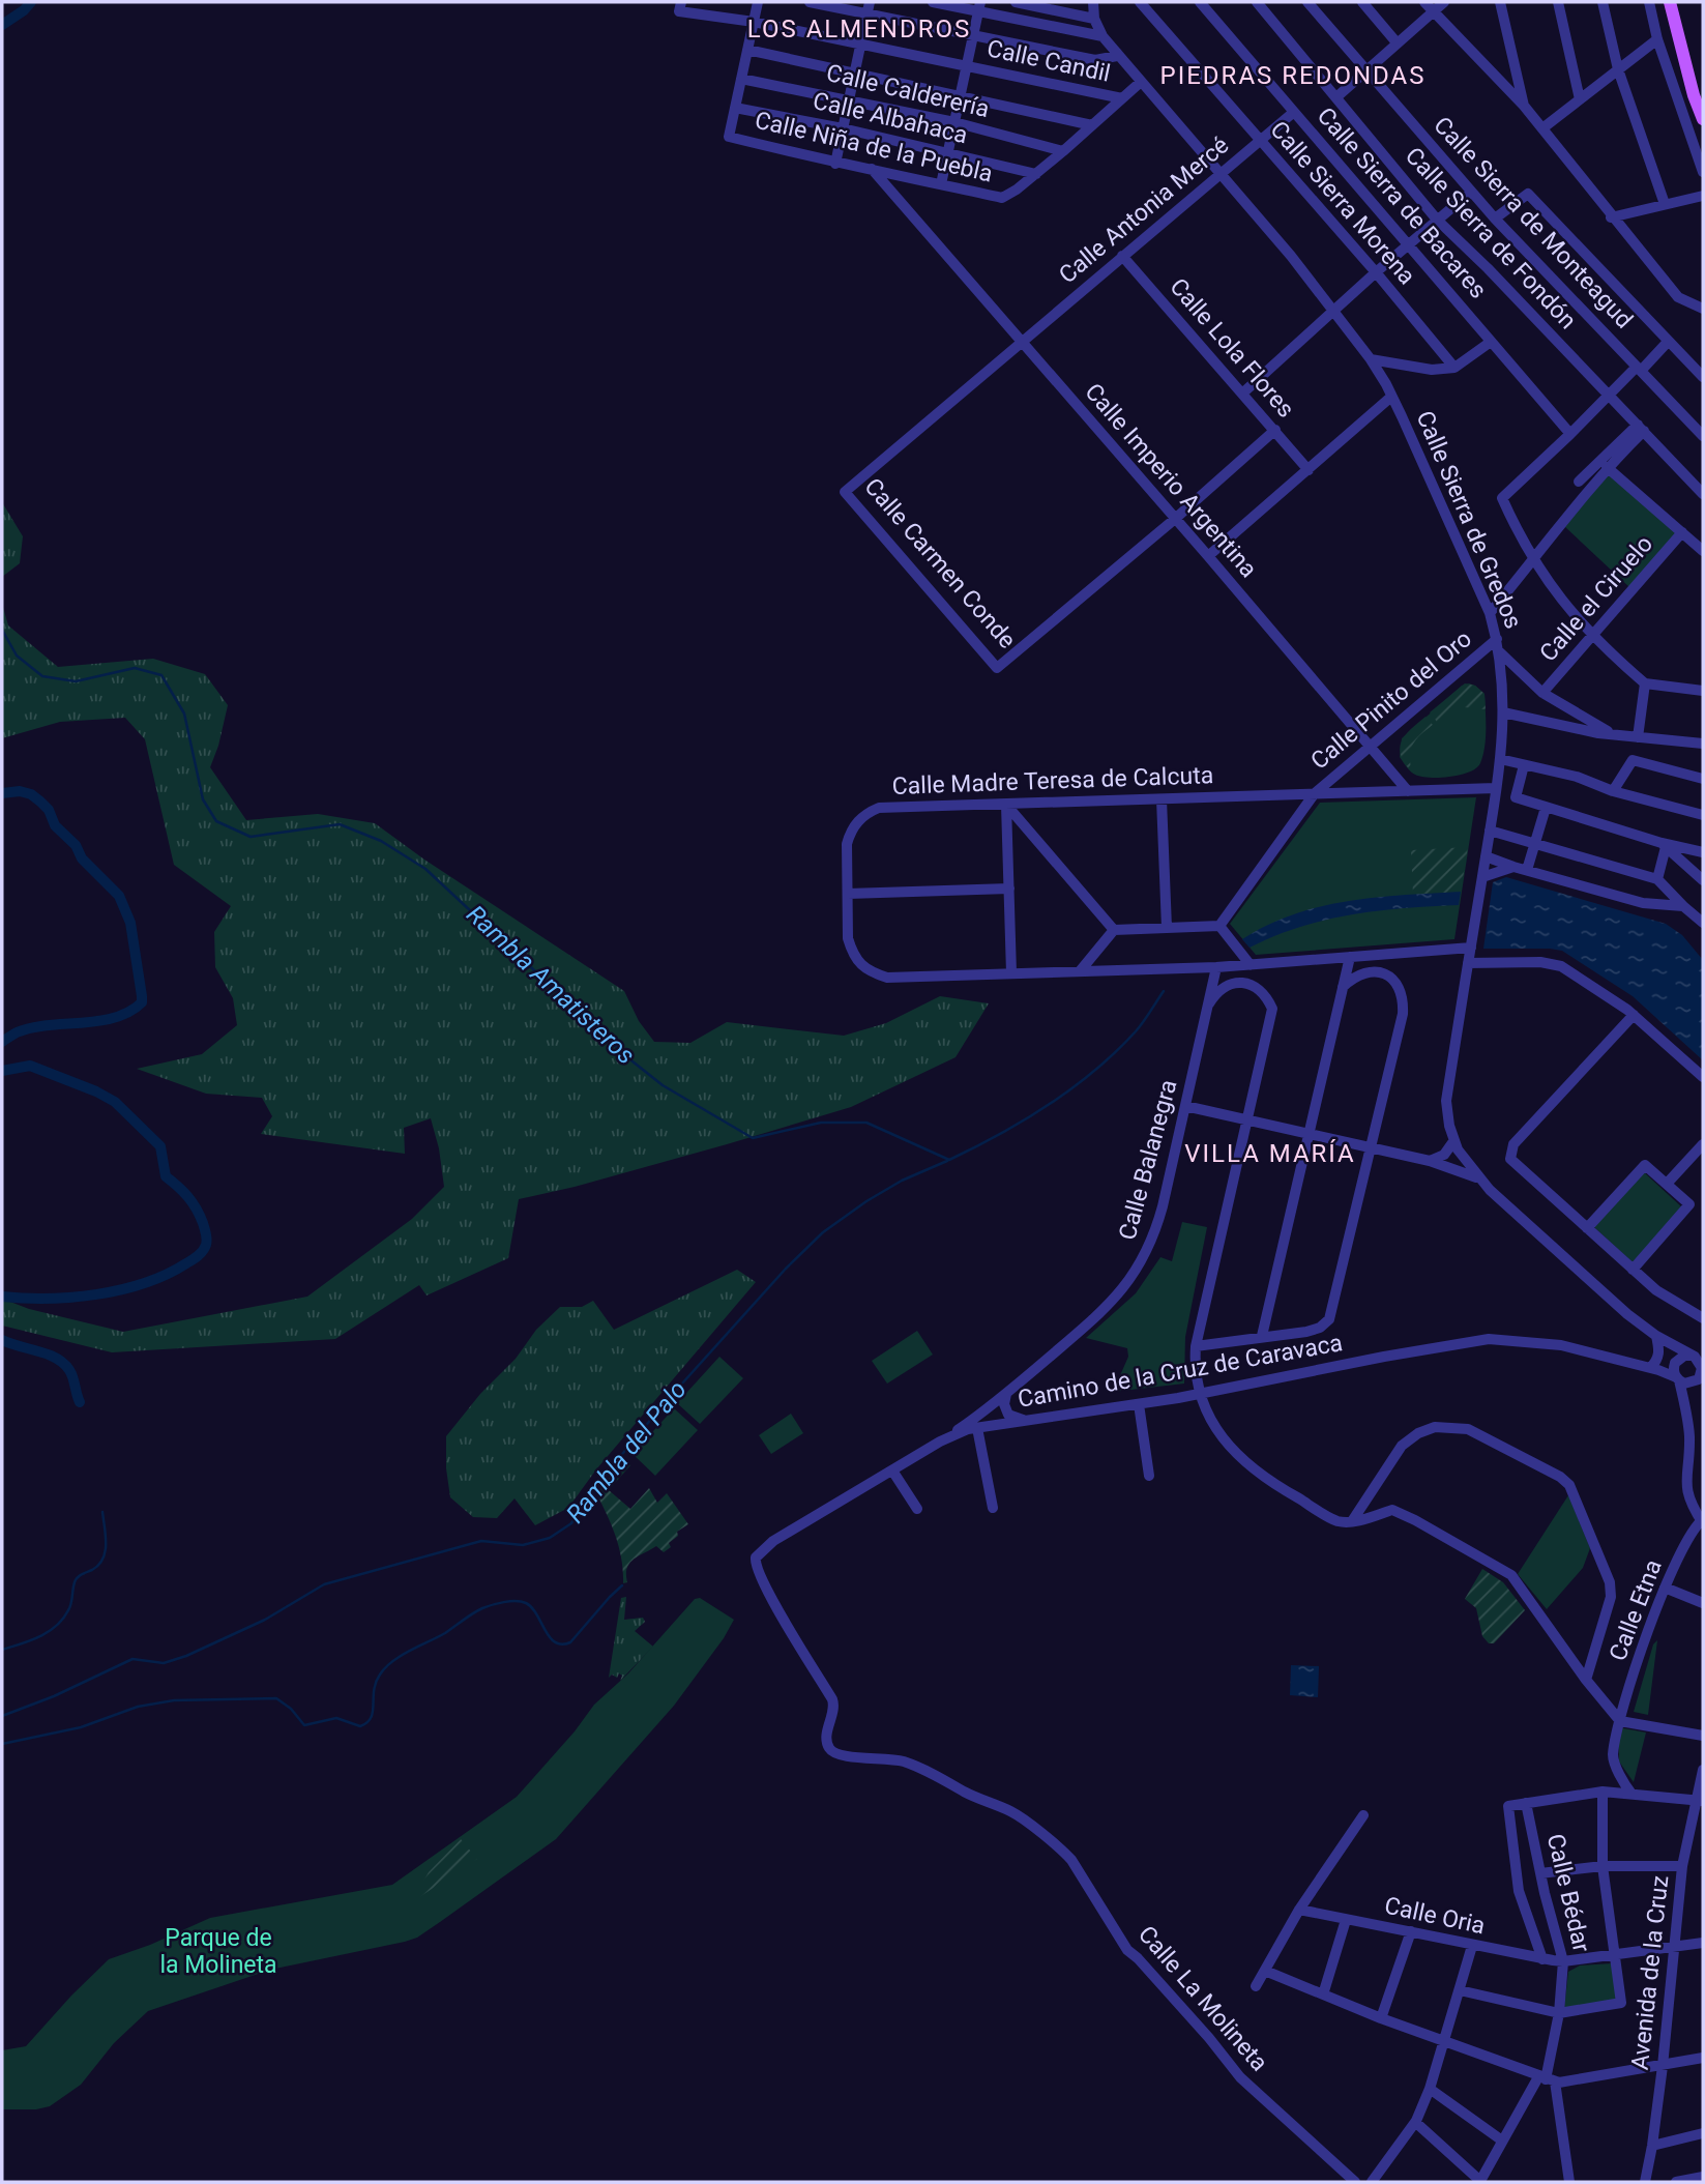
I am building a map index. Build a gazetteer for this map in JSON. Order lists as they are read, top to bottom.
{
  "streets": {
    "street": [
      "Calle Candil",
      "Calle Calderería",
      "Calle Albahaca",
      "Calle Niña de la Puebla",
      "Calle Sierra Morena",
      "Calle Sierra de Bacares",
      "Calle Antonia Mercé",
      "Calle Sierra de Monteagud",
      "Calle Sierra de Fondón",
      "Calle Lola Flores",
      "Calle Imperio Argentina",
      "Calle Sierra de Gredos",
      "Calle Carmen Conde",
      "Calle el Ciruelo",
      "Calle Pinito del Oro",
      "Calle Madre Teresa de Calcuta",
      "Calle Balanegra",
      "Camino de la Cruz de Caravaca",
      "Calle Etna",
      "Calle Bédar",
      "Calle Oria",
      "Avenida de la Cruz",
      "Calle La Molineta"
    ]
  },
  "crossings": [
    ["Calle Candil", "Calle Niña de la Puebla"],
    ["Calle Calderería", "Calle Niña de la Puebla"],
    ["Calle Albahaca", "Calle Niña de la Puebla"],
    ["Calle Niña de la Puebla", "Calle Imperio Argentina"],
    ["Calle Niña de la Puebla", "Calle Sierra de Gredos"],
    ["Calle Sierra Morena", "Calle Antonia Mercé"],
    ["Calle Sierra de Bacares", "Calle Antonia Mercé"],
    ["Calle Antonia Mercé", "Calle Lola Flores"],
    ["Calle Antonia Mercé", "Calle Imperio Argentina"],
    ["Calle Antonia Mercé", "Calle Sierra de Gredos"],
    ["Calle Antonia Mercé", "Calle Carmen Conde"],
    ["Calle Imperio Argentina", "Calle Carmen Conde"],
    ["Calle Imperio Argentina", "Calle Pinito del Oro"],
    ["Calle Imperio Argentina", "Calle Madre Teresa de Calcuta"],
    ["Calle Sierra de Gredos", "Calle Pinito del Oro"],
    ["Calle Sierra de Gredos", "Calle Madre Teresa de Calcuta"],
    ["Calle Sierra de Gredos", "Camino de la Cruz de Caravaca"],
    ["Calle Pinito del Oro", "Calle Madre Teresa de Calcuta"],
    ["Calle Madre Teresa de Calcuta", "Calle Balanegra"],
    ["Calle Balanegra", "Camino de la Cruz de Caravaca"],
    ["Camino de la Cruz de Caravaca", "Calle La Molineta"],
    ["Calle Bédar", "Calle Oria"],
    ["Calle Oria", "Avenida de la Cruz"]
  ],
  "districts": ["LOS ALMENDROS", "PIEDRAS REDONDAS", "VILLA MARÍA"],
  "water": ["Rambla Amatisteros", "Rambla del Palo"],
  "parks": ["Parque de la Molineta"]
}
